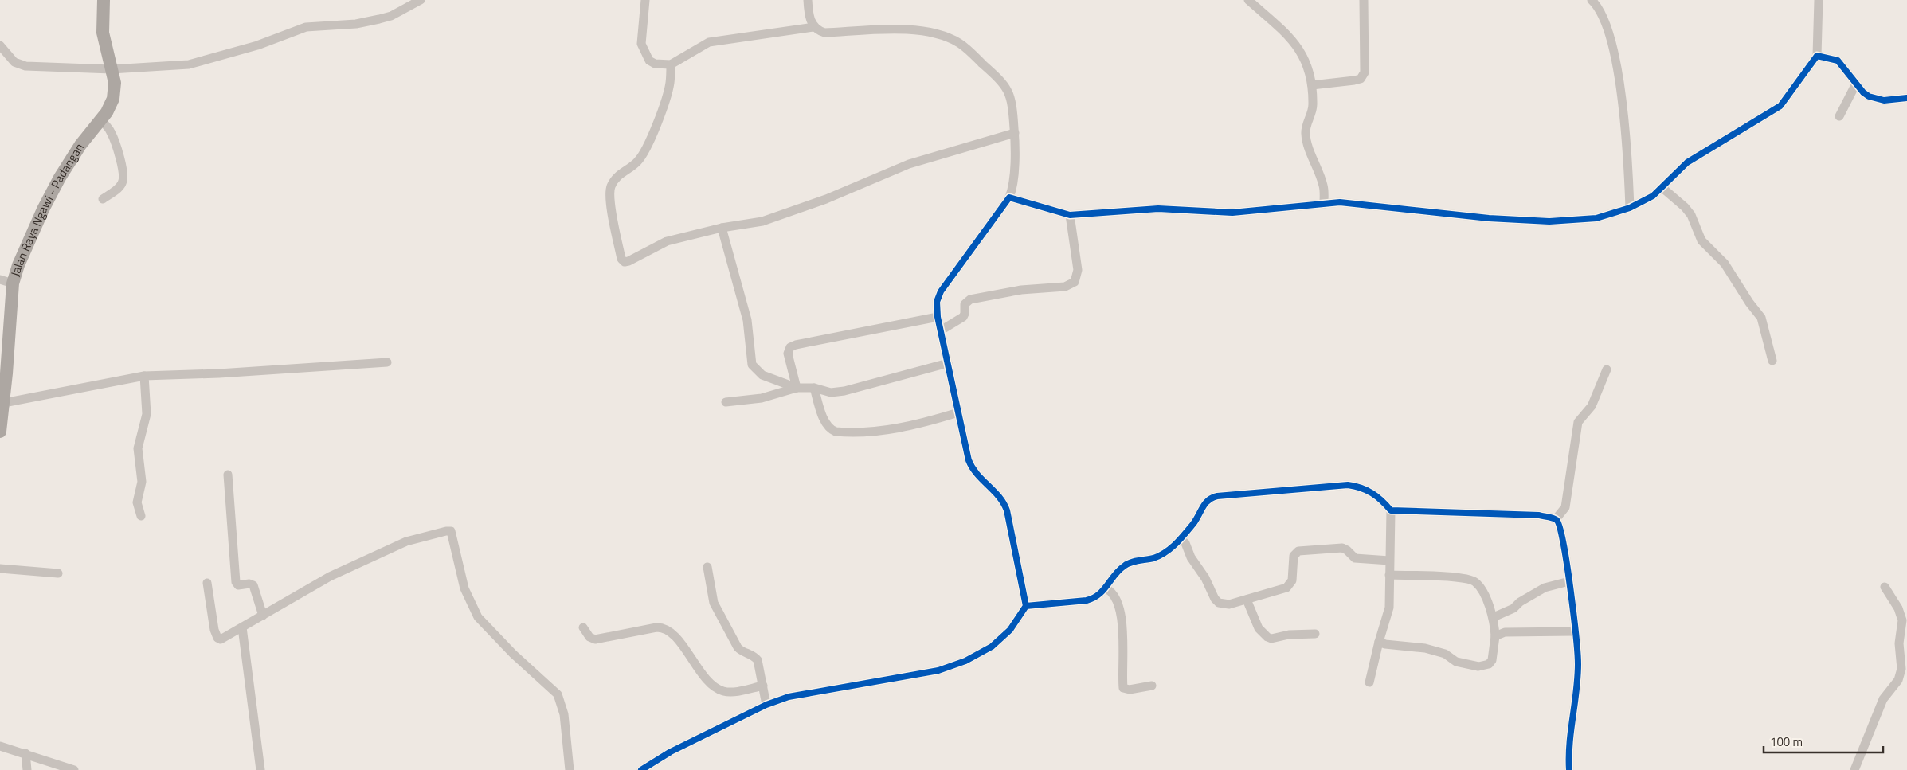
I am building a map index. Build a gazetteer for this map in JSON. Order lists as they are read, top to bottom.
{
  "streets": {
    "highway": ["Jalan Raya Ngawi - Padangan"]
  },
  "scale_bar": "100 m"
}
